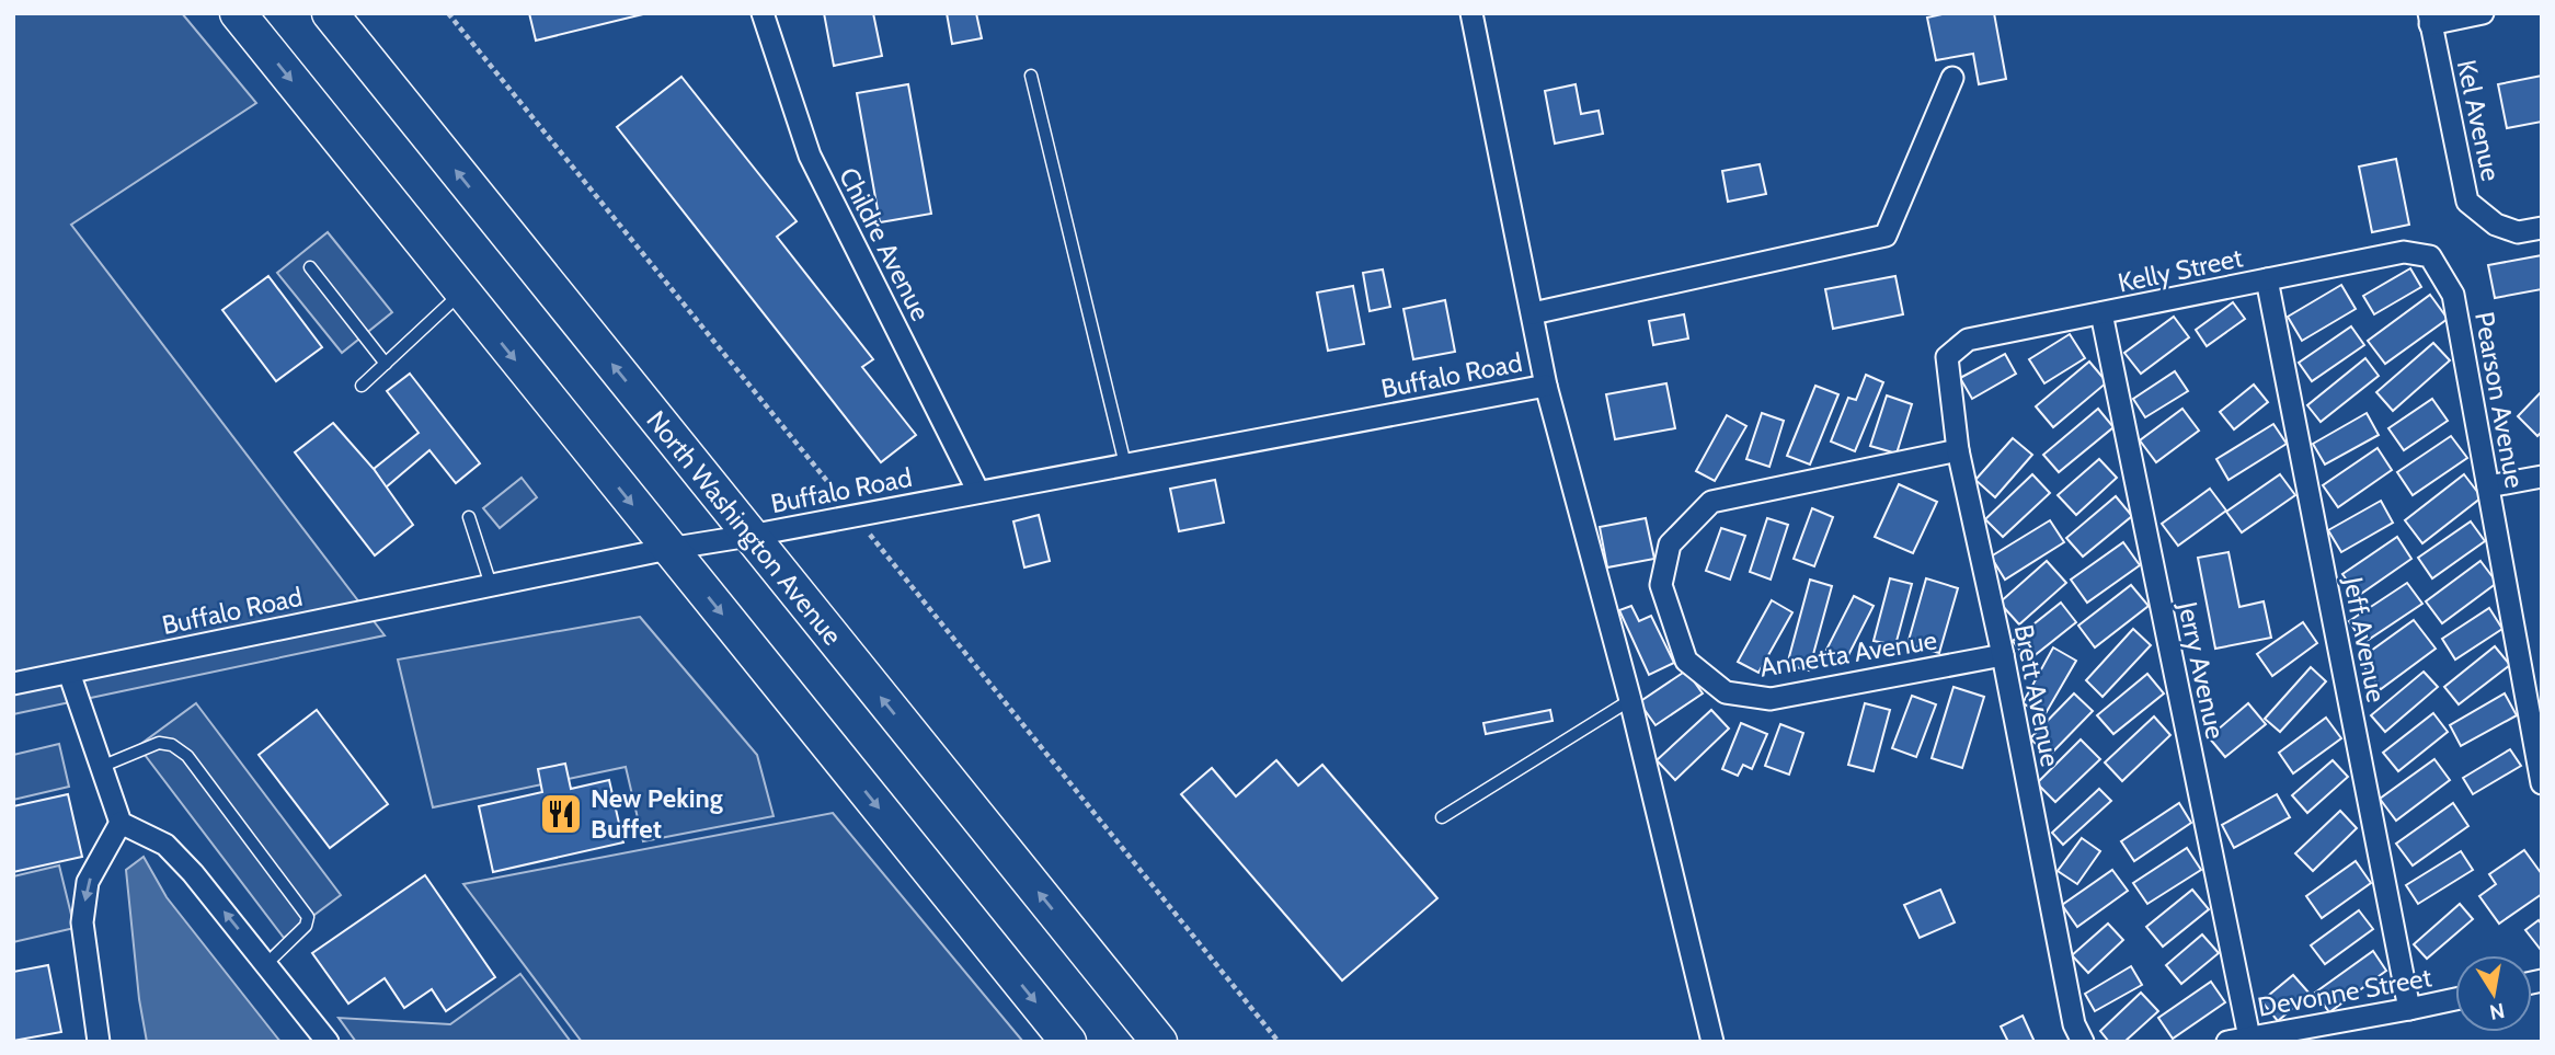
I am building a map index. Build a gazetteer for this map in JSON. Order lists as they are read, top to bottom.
{
  "streets": {
    "main road": ["North Washington Avenue"],
    "street": [
      "Kel Avenue",
      "Childre Avenue",
      "Kelly Street",
      "Buffalo Road",
      "Pearson Avenue",
      "Jeff Avenue",
      "Annetta Avenue",
      "Jerry Avenue",
      "Brett Avenue",
      "Devonne Street"
    ]
  },
  "crossings": [
    ["Childre Avenue", "Buffalo Road"],
    ["Kelly Street", "Pearson Avenue"],
    ["Kelly Street", "Jeff Avenue"],
    ["Kelly Street", "Jerry Avenue"],
    ["Kelly Street", "Brett Avenue"],
    ["Buffalo Road", "North Washington Avenue"],
    ["Jeff Avenue", "Devonne Street"],
    ["Annetta Avenue", "Brett Avenue"],
    ["Jerry Avenue", "Devonne Street"]
  ],
  "places": {
    "restaurant": ["New Peking Buffet"]
  },
  "north": "bottom"
}
